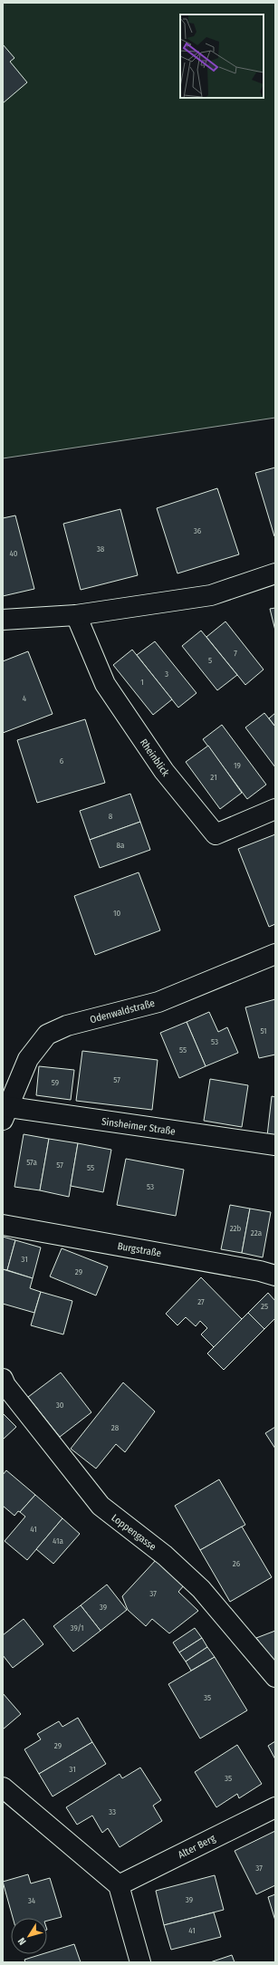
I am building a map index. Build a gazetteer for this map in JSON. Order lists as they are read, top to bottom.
{
  "streets": {
    "street": [
      "Rheinblick",
      "Odenwaldstraße",
      "Sinsheimer Straße",
      "Burgstraße",
      "Loppengasse",
      "Alter Berg"
    ]
  },
  "crossings": [
    ["Odenwaldstraße", "Sinsheimer Straße"]
  ],
  "house_numbers": [
    "36",
    "38",
    "40",
    "7",
    "5",
    "3",
    "1",
    "4",
    "6",
    "19",
    "21",
    "8",
    "8a",
    "10",
    "51",
    "53",
    "55",
    "57",
    "59",
    "57a",
    "57",
    "55",
    "53",
    "22b",
    "22a",
    "31",
    "29",
    "27",
    "25",
    "30",
    "28",
    "41",
    "41a",
    "26",
    "37",
    "39",
    "39/1",
    "35",
    "29",
    "31",
    "35",
    "33",
    "37",
    "39",
    "34",
    "41"
  ],
  "north": "bottom left"
}
